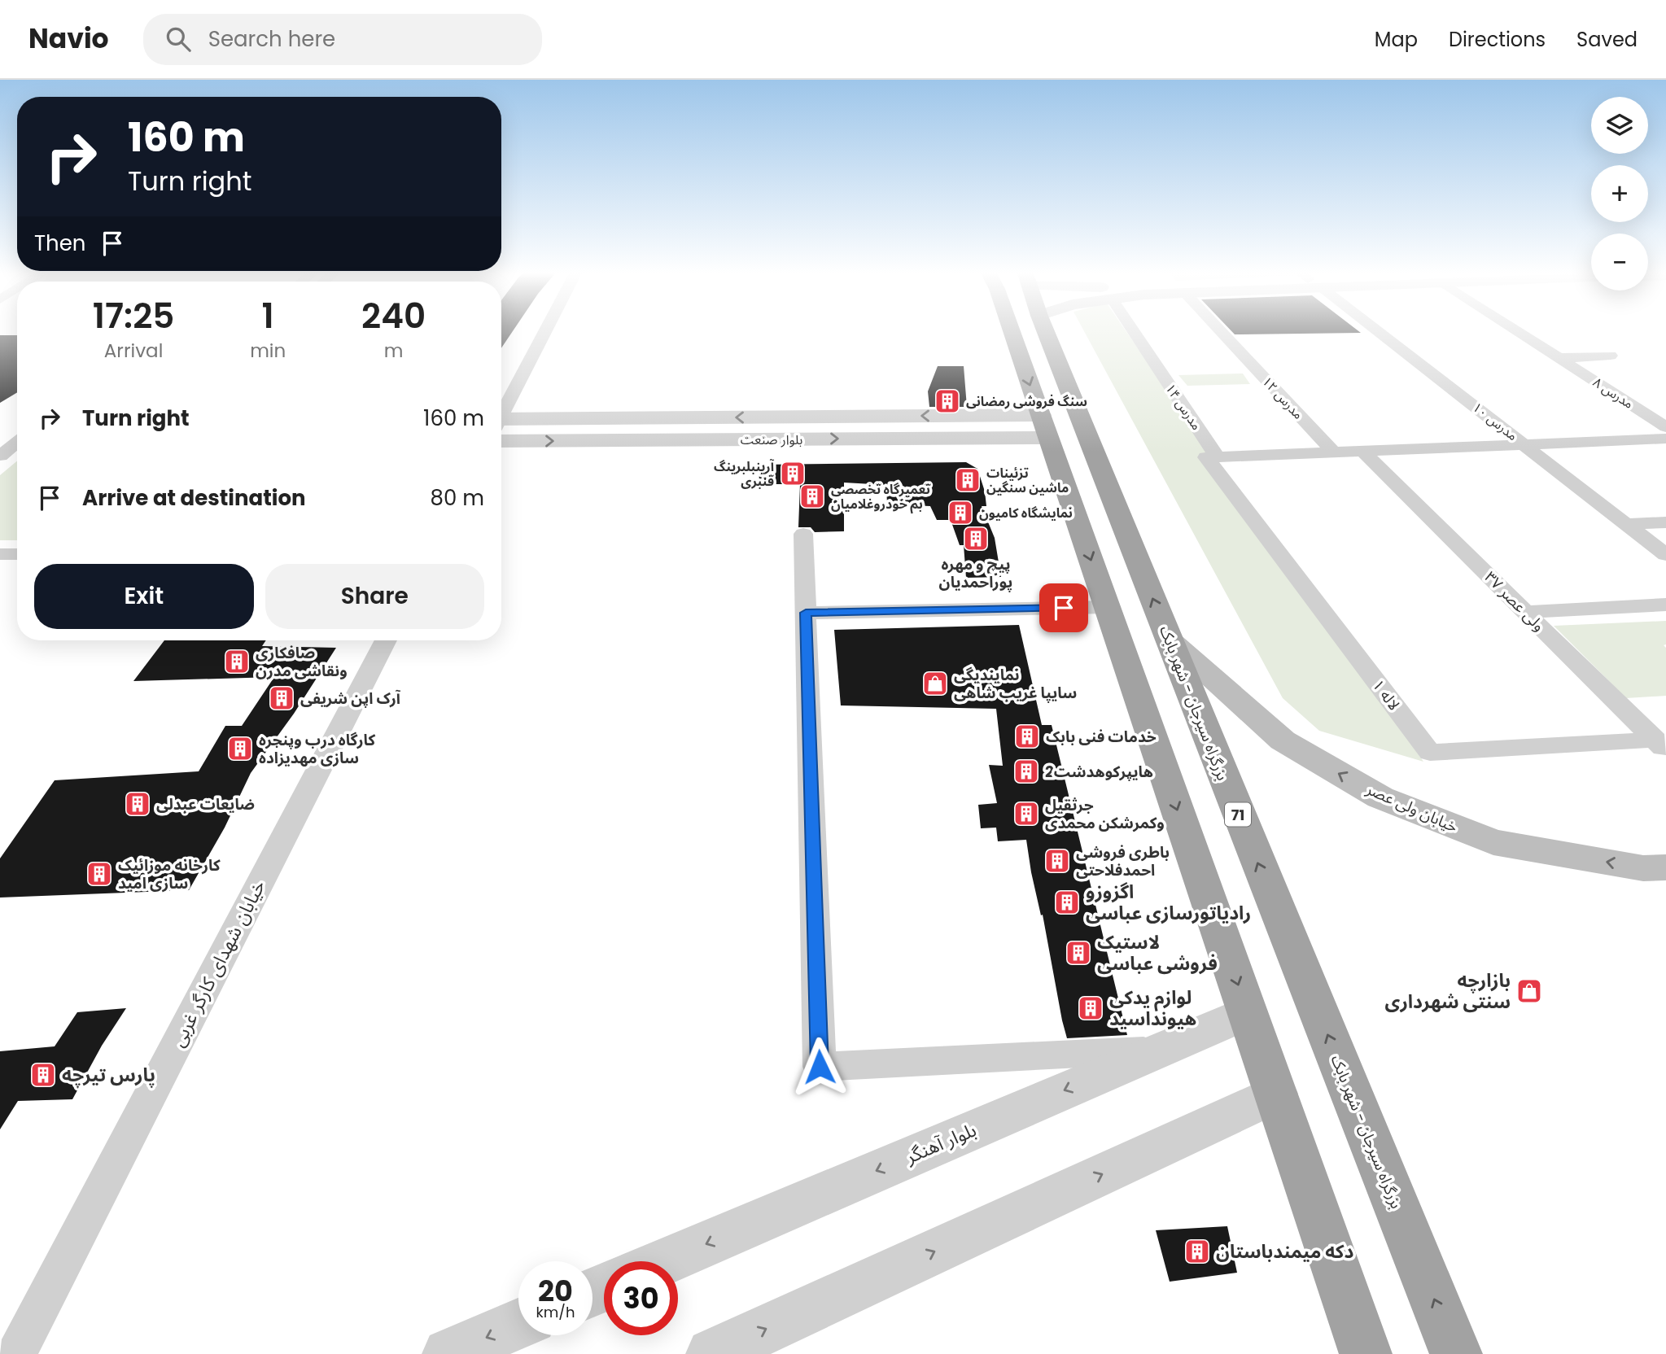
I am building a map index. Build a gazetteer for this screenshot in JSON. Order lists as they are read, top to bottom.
{
  "streets": {
    "highway": ["بزرگراه سیرجان - شهر بابک", "71"],
    "main road": ["خیابان ولی عصر"],
    "street": [
      "مدرس ۸",
      "مدرس ۱۲",
      "مدرس ۱۴",
      "مدرس ۱۰",
      "بلوار صنعت",
      "ولی عصر ۳۷",
      "لاله ۱",
      "خیابان شهدای کارگر غربی",
      "بلوار آهنگر"
    ]
  },
  "crossings": [
    ["مدرس ۱۴", "لاله ۱"],
    ["ولی عصر ۳۷", "لاله ۱"],
    ["بزرگراه سیرجان - شهر بابک", "خیابان ولی عصر"]
  ],
  "one_way": ["خیابان ولی عصر"],
  "places": {
    "building": [
      "سنگ فروشی رمضانی",
      "آرینبلبرینگ قنبری",
      "تزئینات ماشین سنگین",
      "تعمیرگاه تخصصی بم خودروغلامیان",
      "نمایشگاه کامیون",
      "پیچ و مهره پوراحمدیان",
      "صافکاری ونقاشی مدرن",
      "آرک اپن شریفی",
      "خدمات فنی بابک",
      "کارگاه درب وپنجره سازی مهدیزاده",
      "هایپرکوهدشت2",
      "ضایعات عبدلی",
      "جرثقیل وکمرشکن محمدی",
      "باطری فروشی احمدفلاحتی",
      "کارخانه موزائیک سازی امید",
      "اگزوزو رادیاتورسازی عباسی",
      "لاستیک فروشی عباسی",
      "لوازم یدکی هیونداسید",
      "پارس تیرچه",
      "دکه میمندباستان"
    ],
    "shop": ["نمایندیگی سایپا غریب شاهی", "بازارچه سنتی شهرداری"]
  },
  "page": {
    "header": "Navio",
    "search": "Search here",
    "nav": ["Map", "Directions", "Saved"],
    "map_buttons": ["+", "−"],
    "turn": ["160 m", "Turn right"],
    "then": "Then",
    "eta": [
      "17:25",
      "Arrival",
      "1",
      "min",
      "240",
      "m"
    ],
    "list": [
      {
        "name": "Turn right",
        "value": "160 m"
      },
      {
        "name": "Arrive at destination",
        "value": "80 m"
      }
    ],
    "buttons": ["Exit", "Share"],
    "speed": "20 km/h",
    "limit": "30"
  }
}
